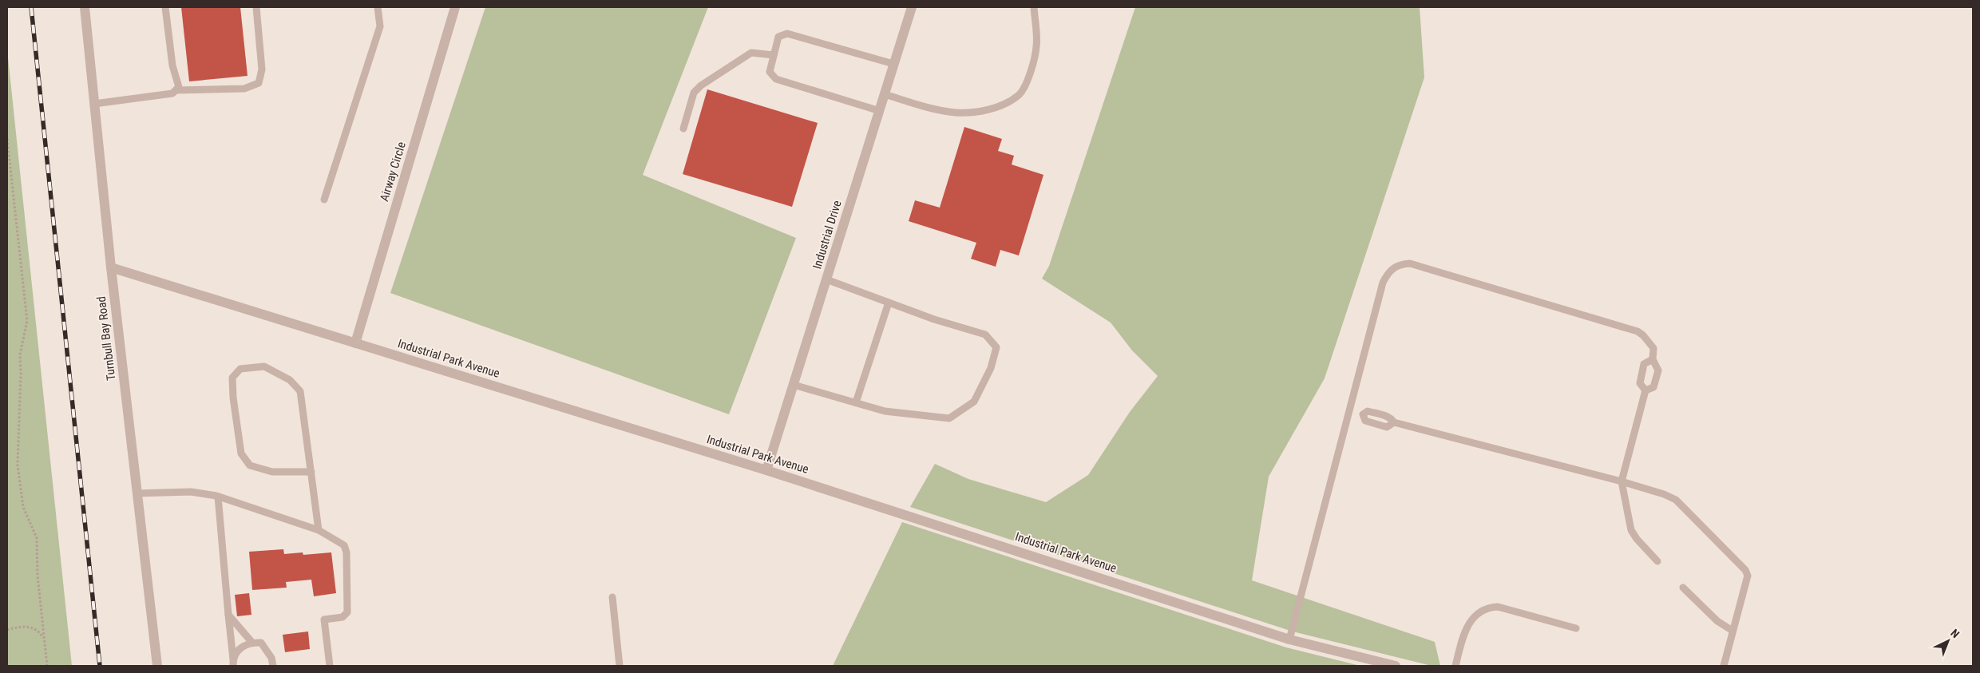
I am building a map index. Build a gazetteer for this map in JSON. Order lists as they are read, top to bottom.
{
  "streets": {
    "street": [
      "Airway Circle",
      "Industrial Drive",
      "Turnbull Bay Road",
      "Industrial Park Avenue"
    ]
  },
  "crossings": [
    ["Airway Circle", "Industrial Park Avenue"],
    ["Industrial Drive", "Industrial Park Avenue"],
    ["Turnbull Bay Road", "Industrial Park Avenue"]
  ],
  "north": "top right"
}
